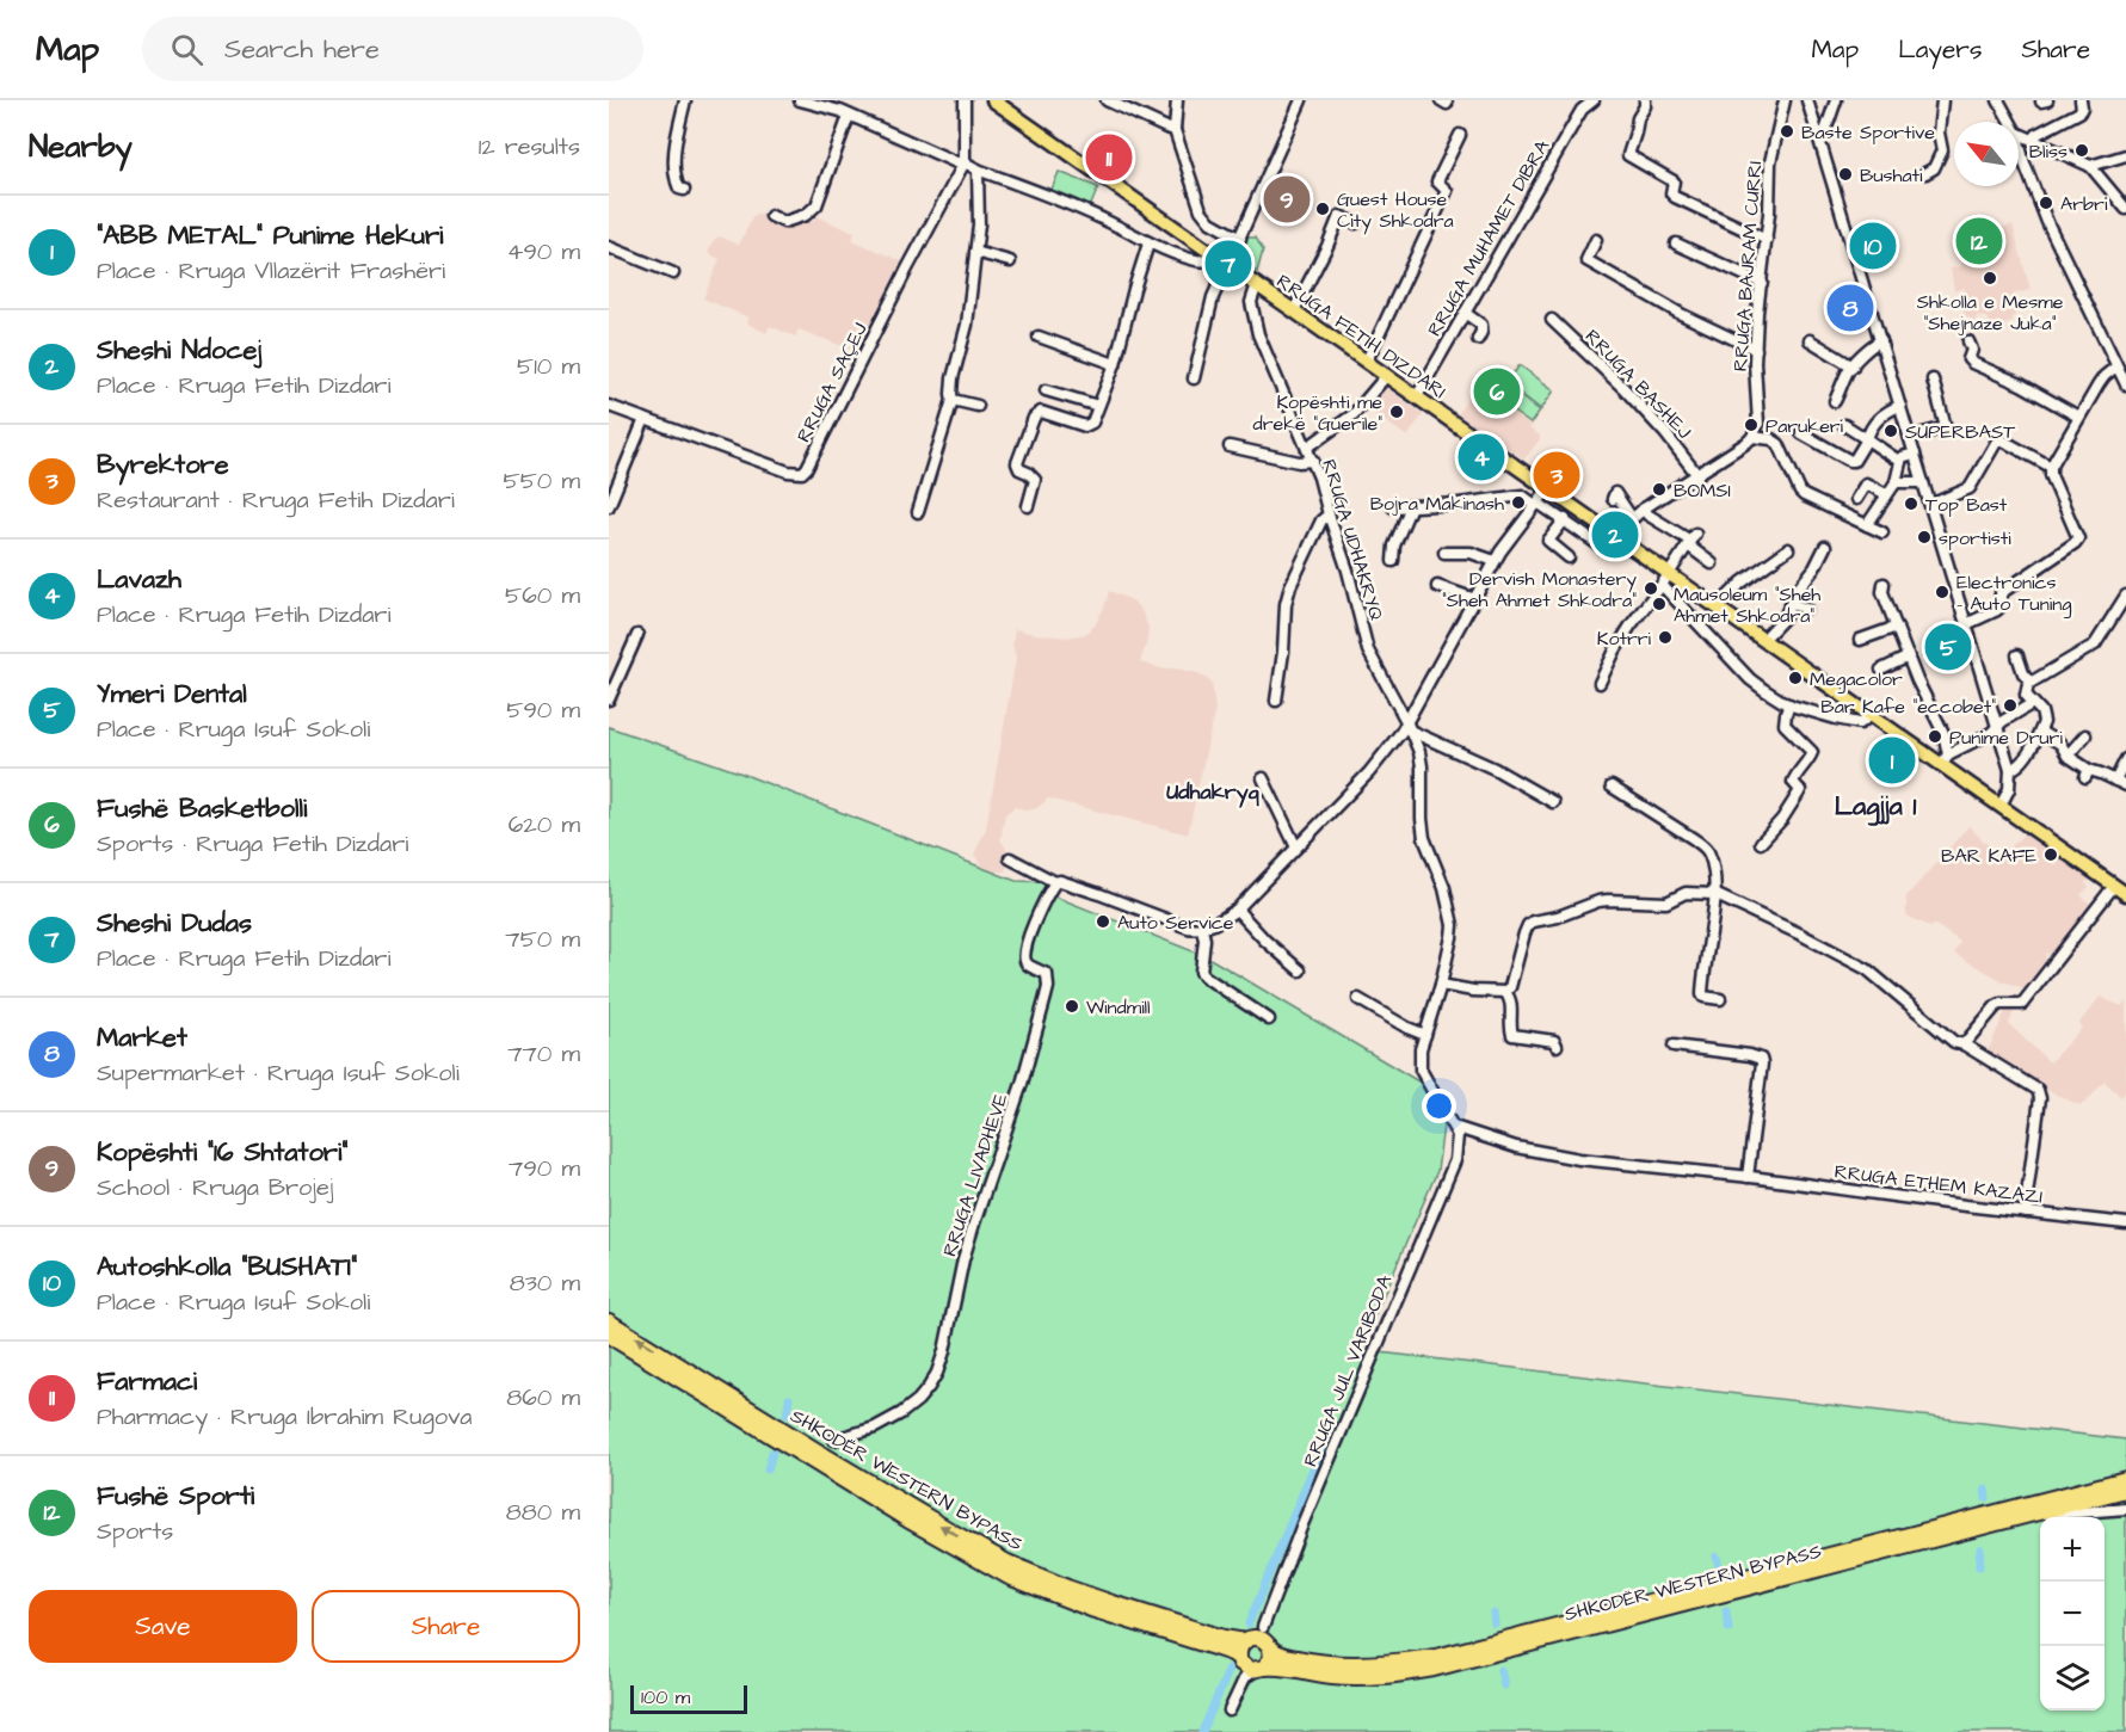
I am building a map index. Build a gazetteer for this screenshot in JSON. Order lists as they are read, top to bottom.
{
  "streets": {
    "highway": ["SHKODËR WESTERN BYPASS"],
    "main road": ["RRUGA FETIH DIZDARI"],
    "street": [
      "RRUGA MUHAMET DIBRA",
      "RRUGA BAJRAM CURRI",
      "RRUGA SAÇEJ",
      "RRUGA BASHEJ",
      "RRUGA UDHAKRYQ",
      "RRUGA LIVADHEVE",
      "RRUGA ETHEM KAZAZI",
      "RRUGA JUL VARIBODA"
    ]
  },
  "crossings": [
    ["RRUGA MUHAMET DIBRA", "RRUGA FETIH DIZDARI"],
    ["RRUGA FETIH DIZDARI", "RRUGA UDHAKRYQ"],
    ["RRUGA UDHAKRYQ", "RRUGA ETHEM KAZAZI"],
    ["RRUGA UDHAKRYQ", "RRUGA JUL VARIBODA"],
    ["RRUGA ETHEM KAZAZI", "RRUGA JUL VARIBODA"],
    ["RRUGA JUL VARIBODA", "SHKODËR WESTERN BYPASS"]
  ],
  "districts": ["Udhakryq", "Lagjja 1"],
  "places": [
    "Baste Sportive",
    "Bliss",
    "Bushati",
    "Arbri",
    "Guest House City Shkodra",
    "Shkolla e Mesme \"Shejnaze Juka\"",
    "Kopështi me drekë \"Guerile\"",
    "Parukeri",
    "SUPERBAST",
    "BOMSI",
    "Bojra Makinash",
    "Top Bast",
    "sportisti",
    "Dervish Monastery \"Sheh Ahmet Shkodra\"",
    "Electronics - Auto Tuning",
    "Mausoleum \"Sheh Ahmet Shkodra\"",
    "Kotrri",
    "Megacolor",
    "Bar Kafe \"eccobet\"",
    "Punime Druri",
    "BAR KAFE",
    "Auto Service",
    "Windmill"
  ],
  "scale_bar": "100 m",
  "north": "top left",
  "page": {
    "header": "Map",
    "search": "Search here",
    "nav": ["Map", "Layers", "Share"],
    "heading": ["Nearby", "12 results"],
    "pins": [
      "11",
      "9",
      "12",
      "10",
      "7",
      "8",
      "6",
      "4",
      "3",
      "2",
      "5",
      "1"
    ],
    "list": [
      {
        "mark": "1",
        "name": "\"ABB METAL\" Punime Hekuri",
        "note": "Place · Rruga Vllazërit Frashëri",
        "value": "490 m"
      },
      {
        "mark": "2",
        "name": "Sheshi Ndocej",
        "note": "Place · Rruga Fetih Dizdari",
        "value": "510 m"
      },
      {
        "mark": "3",
        "name": "Byrektore",
        "note": "Restaurant · Rruga Fetih Dizdari",
        "value": "550 m"
      },
      {
        "mark": "4",
        "name": "Lavazh",
        "note": "Place · Rruga Fetih Dizdari",
        "value": "560 m"
      },
      {
        "mark": "5",
        "name": "Ymeri Dental",
        "note": "Place · Rruga Isuf Sokoli",
        "value": "590 m"
      },
      {
        "mark": "6",
        "name": "Fushë Basketbolli",
        "note": "Sports · Rruga Fetih Dizdari",
        "value": "620 m"
      },
      {
        "mark": "7",
        "name": "Sheshi Dudas",
        "note": "Place · Rruga Fetih Dizdari",
        "value": "750 m"
      },
      {
        "mark": "8",
        "name": "Market",
        "note": "Supermarket · Rruga Isuf Sokoli",
        "value": "770 m"
      },
      {
        "mark": "9",
        "name": "Kopështi \"16 Shtatori\"",
        "note": "School · Rruga Brojej",
        "value": "790 m"
      },
      {
        "mark": "10",
        "name": "Autoshkolla \"BUSHATI\"",
        "note": "Place · Rruga Isuf Sokoli",
        "value": "830 m"
      },
      {
        "mark": "11",
        "name": "Farmaci",
        "note": "Pharmacy · Rruga Ibrahim Rugova",
        "value": "860 m"
      },
      {
        "mark": "12",
        "name": "Fushë Sporti",
        "note": "Sports",
        "value": "880 m"
      }
    ],
    "map_buttons": ["+", "−"],
    "buttons": ["Save", "Share"],
    "scale": "100 m"
  }
}
